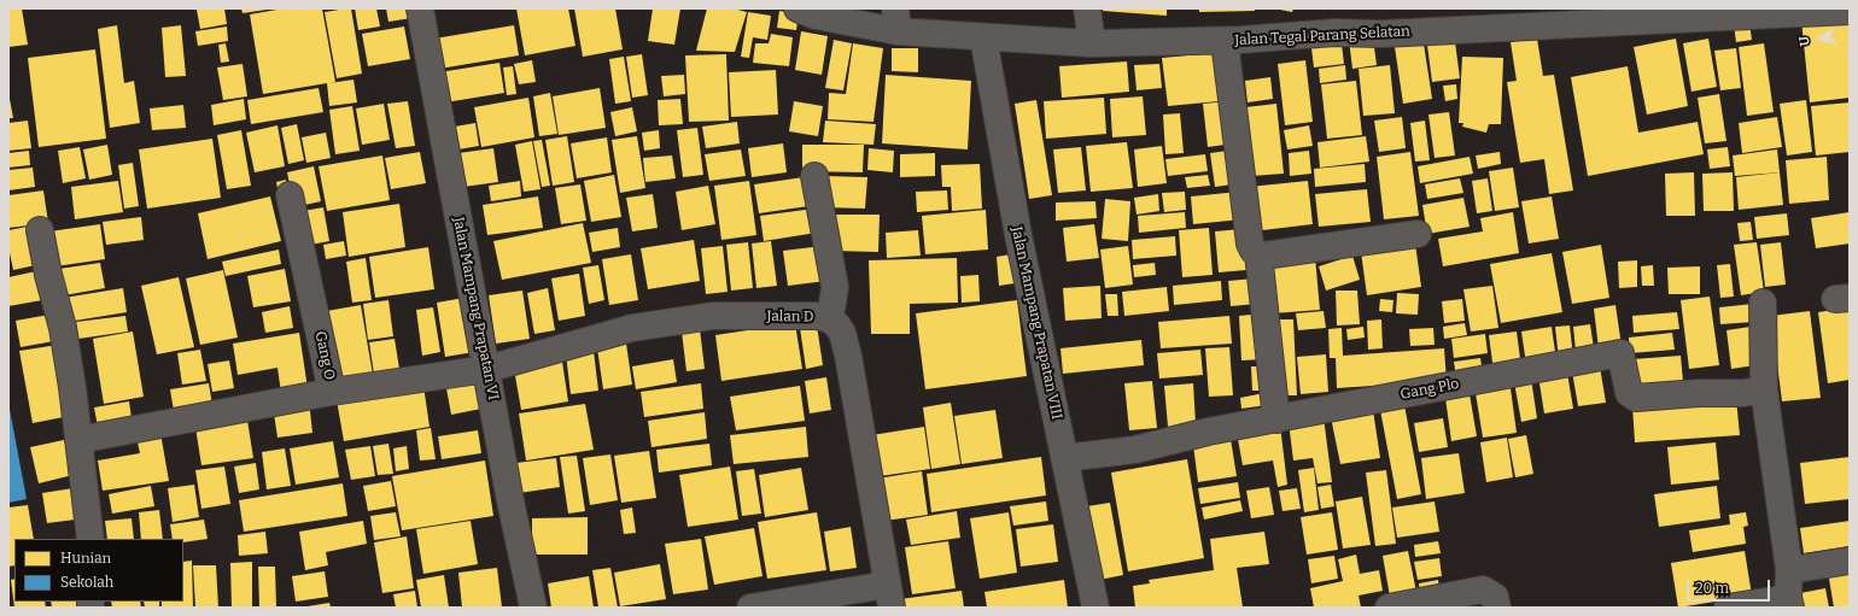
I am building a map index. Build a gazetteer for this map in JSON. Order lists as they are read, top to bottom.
{
  "streets": {
    "street": [
      "Jalan Tegal Parang Selatan",
      "Jalan Mampang Prapatan VI",
      "Jalan D",
      "Jalan Mampang Prapatan VIII",
      "Gang O",
      "Gang Plo"
    ]
  },
  "crossings": [
    ["Jalan Tegal Parang Selatan", "Jalan Mampang Prapatan VIII"],
    ["Jalan Mampang Prapatan VI", "Jalan D"],
    ["Jalan Mampang Prapatan VI", "Gang O"],
    ["Jalan D", "Gang O"],
    ["Jalan Mampang Prapatan VIII", "Gang Plo"]
  ],
  "legend": ["Hunian", "Sekolah"],
  "scale_bar": "20 m",
  "north": "left"
}
